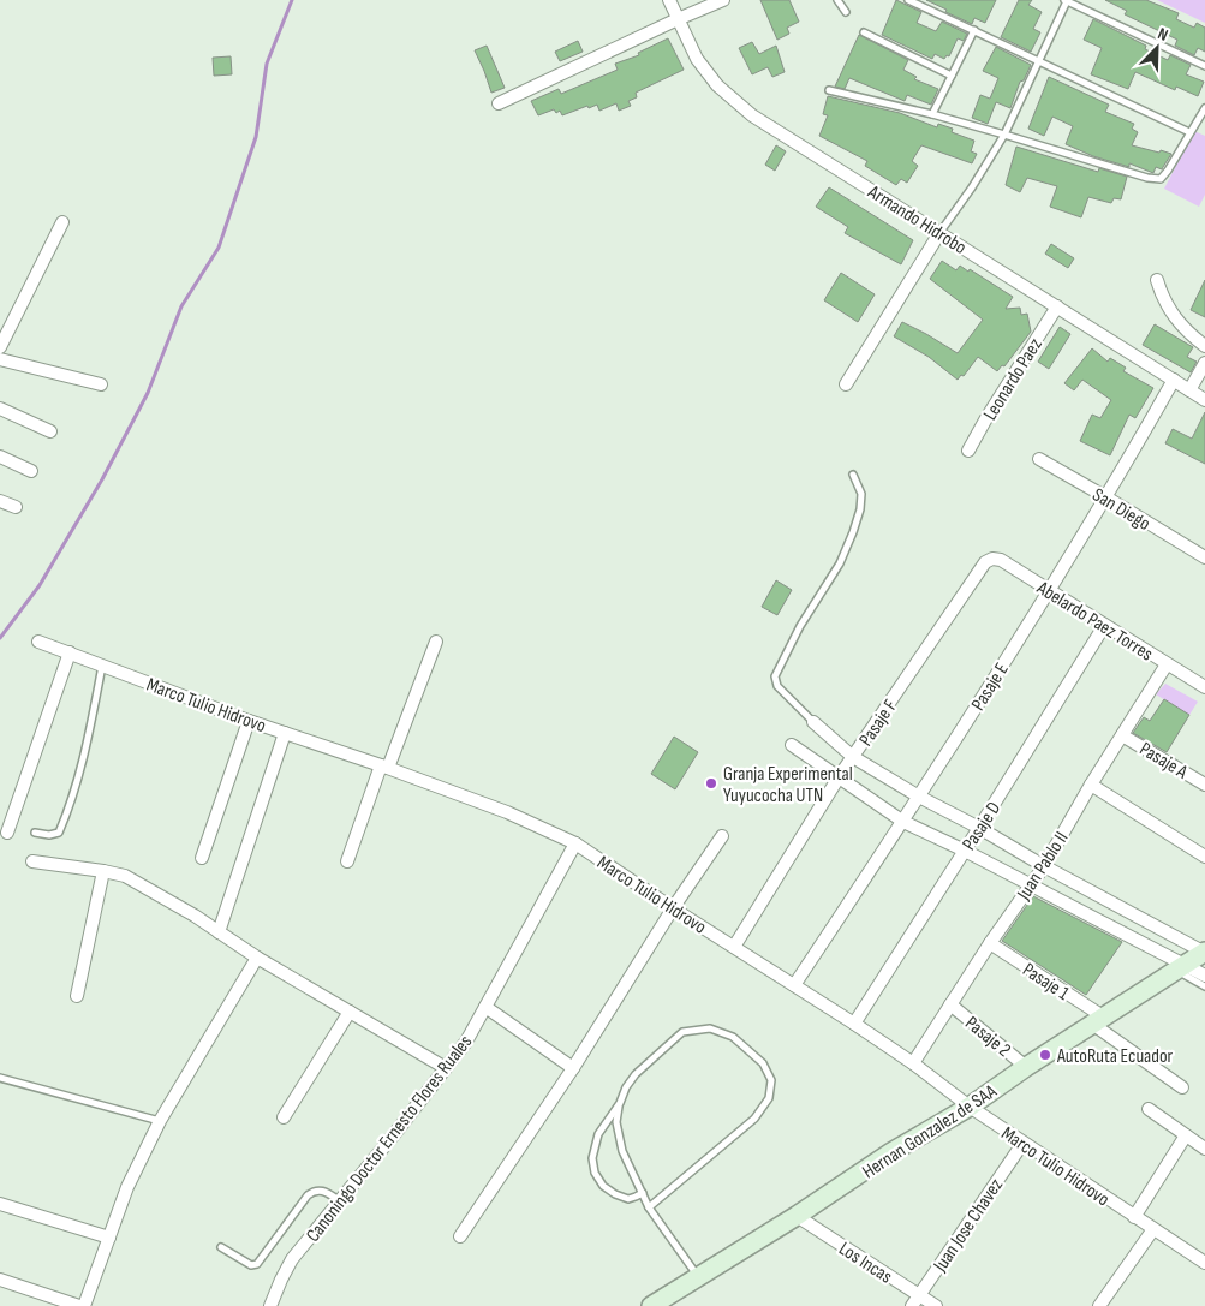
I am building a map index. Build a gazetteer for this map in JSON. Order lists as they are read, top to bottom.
{
  "streets": {
    "street": [
      "Armando Hidrobo",
      "Leonardo Paez",
      "San Diego",
      "Abelardo Paez Torres",
      "Pasaje E",
      "Marco Tulio Hidrovo",
      "Pasaje F",
      "Pasaje A",
      "Pasaje D",
      "Juan Pablo II",
      "Pasaje 1",
      "Pasaje 2",
      "Hernan Gonzalez de SAA",
      "Canoningo Doctor Ernesto Flores Ruales",
      "Juan Jose Chavez",
      "Los Incas"
    ]
  },
  "crossings": [
    ["Armando Hidrobo", "Leonardo Paez"],
    ["Armando Hidrobo", "Pasaje E"],
    ["San Diego", "Pasaje E"],
    ["Abelardo Paez Torres", "Pasaje E"],
    ["Abelardo Paez Torres", "Pasaje F"],
    ["Abelardo Paez Torres", "Pasaje D"],
    ["Abelardo Paez Torres", "Juan Pablo II"],
    ["Pasaje E", "Marco Tulio Hidrovo"],
    ["Marco Tulio Hidrovo", "Pasaje F"],
    ["Marco Tulio Hidrovo", "Pasaje D"],
    ["Marco Tulio Hidrovo", "Juan Pablo II"],
    ["Marco Tulio Hidrovo", "Hernan Gonzalez de SAA"],
    ["Marco Tulio Hidrovo", "Canoningo Doctor Ernesto Flores Ruales"],
    ["Marco Tulio Hidrovo", "Juan Jose Chavez"],
    ["Pasaje A", "Juan Pablo II"],
    ["Juan Pablo II", "Pasaje 1"],
    ["Juan Pablo II", "Pasaje 2"],
    ["Pasaje 1", "Hernan Gonzalez de SAA"],
    ["Pasaje 2", "Hernan Gonzalez de SAA"],
    ["Hernan Gonzalez de SAA", "Los Incas"],
    ["Juan Jose Chavez", "Los Incas"]
  ],
  "places": ["Granja Experimental Yuyucocha UTN", "AutoRuta Ecuador"],
  "north": "top right"
}
